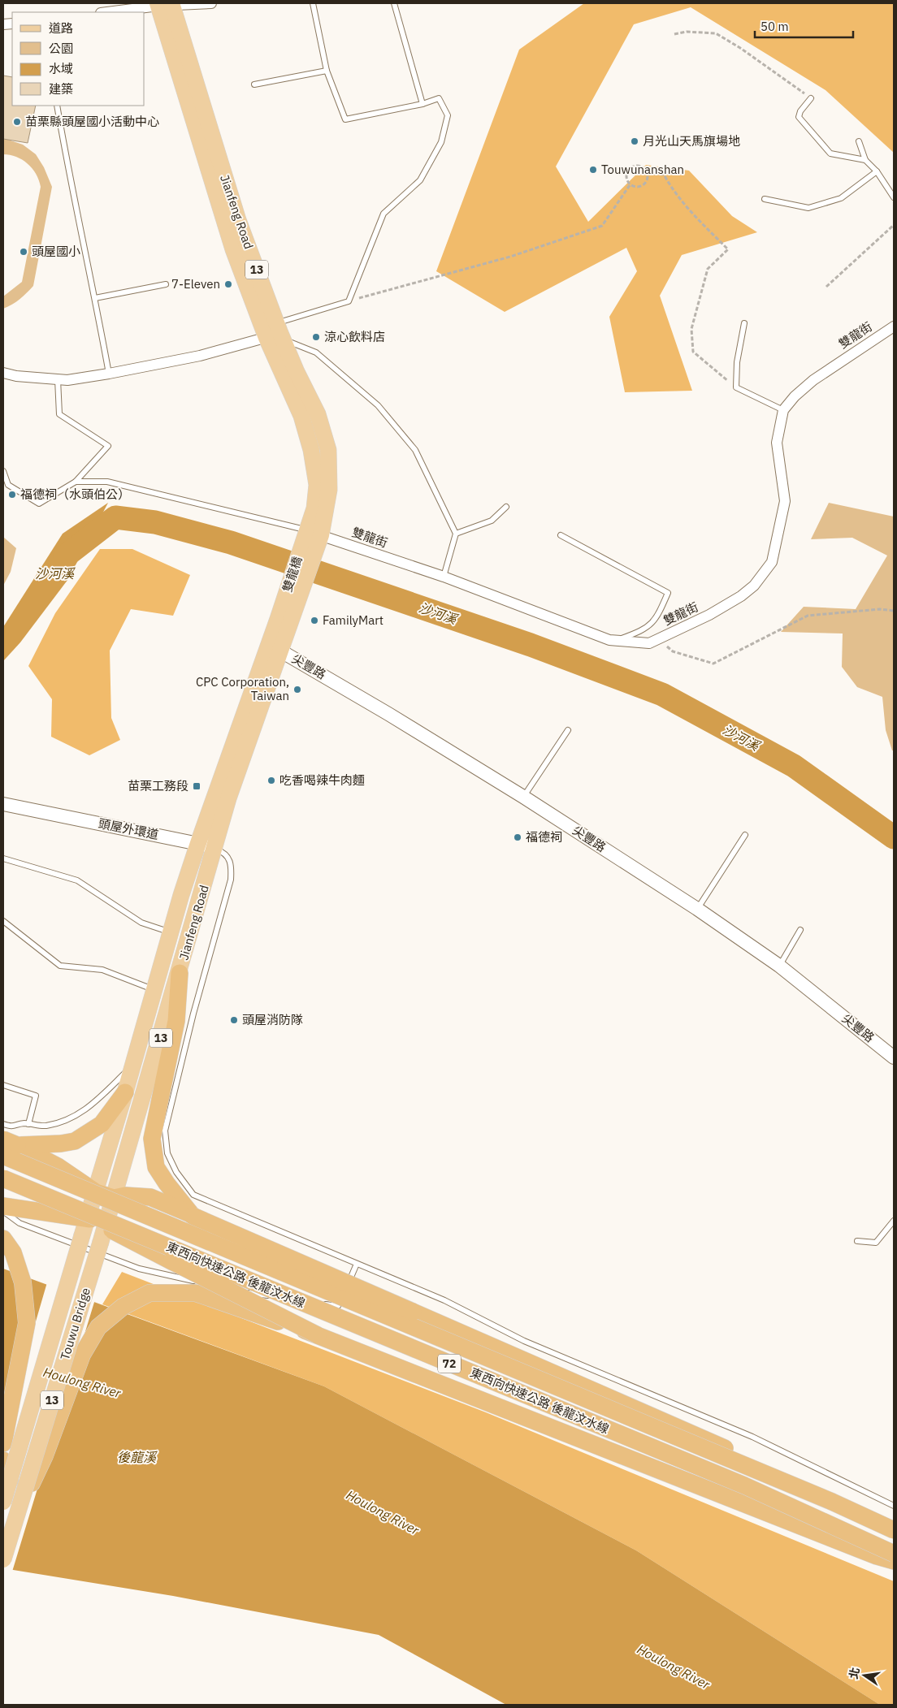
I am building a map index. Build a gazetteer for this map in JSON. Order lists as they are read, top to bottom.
{
  "streets": {
    "highway": ["東西向快速公路 後龍汶水線", "72"],
    "main road": [
      "Jianfeng Road",
      "13",
      "雙龍橋",
      "Touwu Bridge"
    ],
    "street": ["雙龍街", "尖豐路", "頭屋外環道"]
  },
  "crossings": [
    ["Jianfeng Road", "雙龍街"],
    ["Jianfeng Road", "雙龍橋"],
    ["Jianfeng Road", "尖豐路"],
    ["Jianfeng Road", "頭屋外環道"],
    ["Jianfeng Road", "Touwu Bridge"],
    ["雙龍街", "雙龍橋"]
  ],
  "water": ["沙河溪", "Houlong River", "後龍溪"],
  "places": {
    "other": [
      "苗栗縣頭屋國小活動中心",
      "月光山天馬旗場地",
      "Touwunanshan",
      "頭屋國小",
      "7-Eleven",
      "涼心飲料店",
      "福德祠（水頭伯公）",
      "FamilyMart",
      "CPC Corporation, Taiwan",
      "吃香喝辣牛肉麵",
      "福德祠",
      "頭屋消防隊"
    ],
    "transit": ["苗栗工務段"]
  },
  "legend": [
    "道路",
    "公園",
    "水域",
    "建築"
  ],
  "scale_bar": "50 m",
  "north": "left"
}
